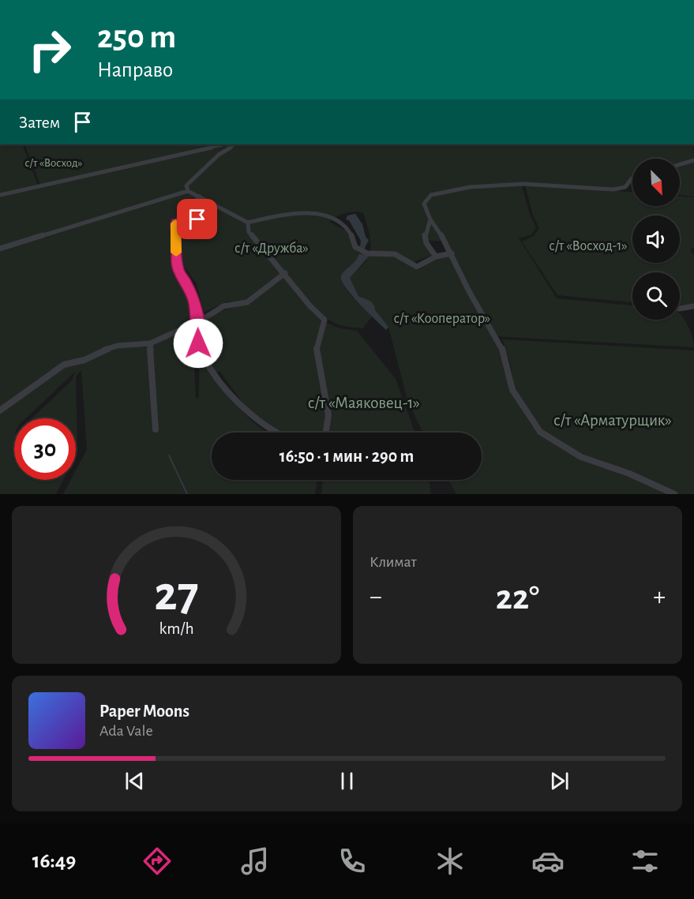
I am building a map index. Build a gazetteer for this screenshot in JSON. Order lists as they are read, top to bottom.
{
  "parks": [
    "с/т «Восход»",
    "с/т «Восход-1»",
    "с/т «Дружба»",
    "с/т «Кооператор»",
    "с/т «Маяковец-1»",
    "с/т «Арматурщик»"
  ],
  "north": "bottom right",
  "page": {
    "turn": ["250 m", "Направо"],
    "then": "Затем",
    "limit": "30",
    "trip": "16:50 · 1 мин · 290 m",
    "tile": "Климат",
    "heat": ["−", "22°", "+"],
    "song": ["Paper Moons", "Ada Vale"],
    "tabs": "16:49",
    "gauge": ["27", "km/h"]
  }
}
